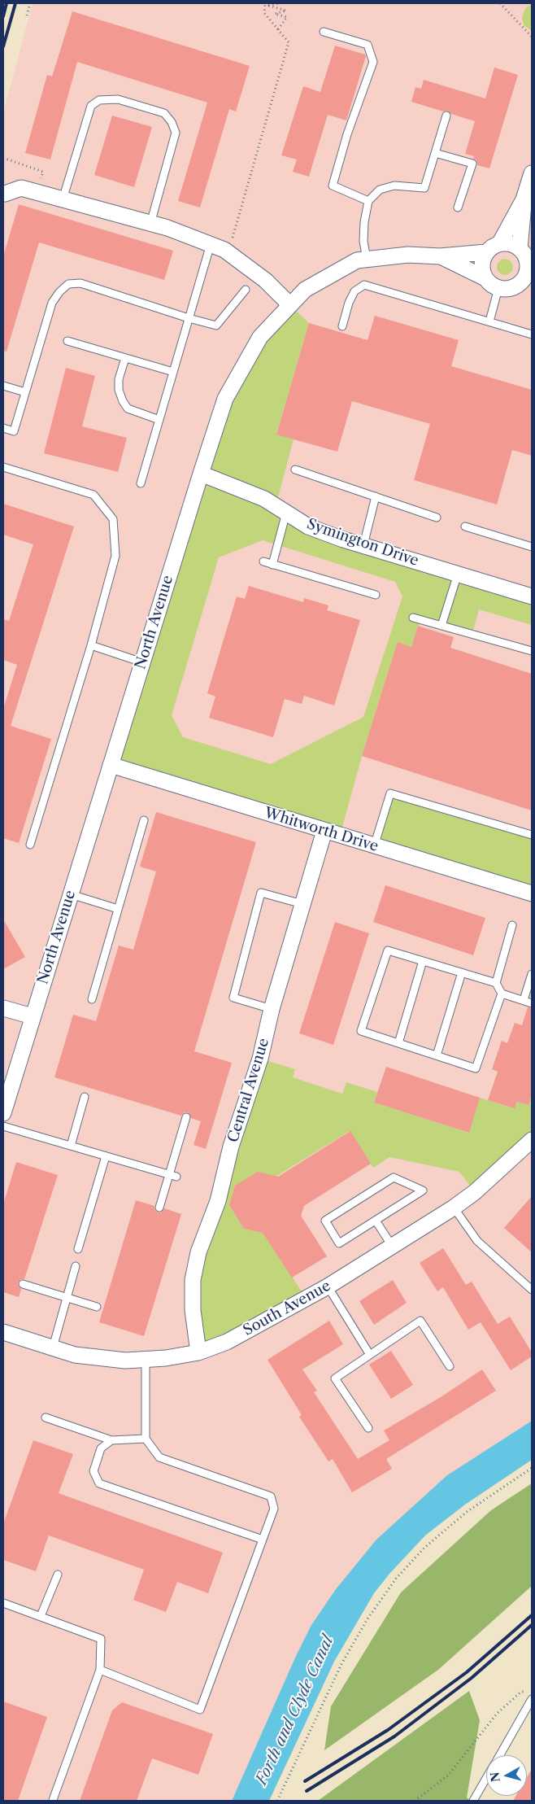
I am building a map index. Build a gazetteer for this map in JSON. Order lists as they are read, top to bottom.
{
  "streets": {
    "street": [
      "Symington Drive",
      "North Avenue",
      "Whitworth Drive",
      "Central Avenue",
      "South Avenue"
    ]
  },
  "crossings": [
    ["Symington Drive", "North Avenue"],
    ["North Avenue", "Whitworth Drive"],
    ["Whitworth Drive", "Central Avenue"],
    ["Central Avenue", "South Avenue"]
  ],
  "water": ["Forth and Clyde Canal"],
  "north": "left"
}
